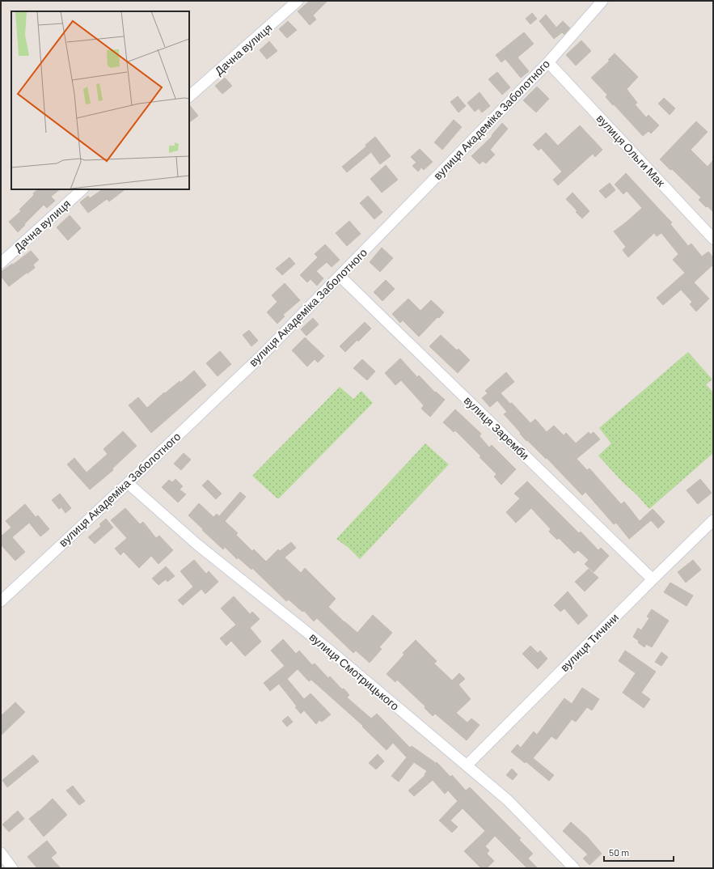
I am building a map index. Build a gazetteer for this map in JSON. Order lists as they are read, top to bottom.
{
  "streets": {
    "street": [
      "Дачна вулиця",
      "вулиця Академіка Заболотного",
      "вулиця Ольги Мак",
      "вулиця Заремби",
      "вулиця Тичини",
      "вулиця Смотрицького"
    ]
  },
  "crossings": [
    ["вулиця Академіка Заболотного", "вулиця Ольги Мак"],
    ["вулиця Академіка Заболотного", "вулиця Заремби"],
    ["вулиця Академіка Заболотного", "вулиця Смотрицького"],
    ["вулиця Заремби", "вулиця Тичини"],
    ["вулиця Тичини", "вулиця Смотрицького"]
  ],
  "scale_bar": "50 m"
}
